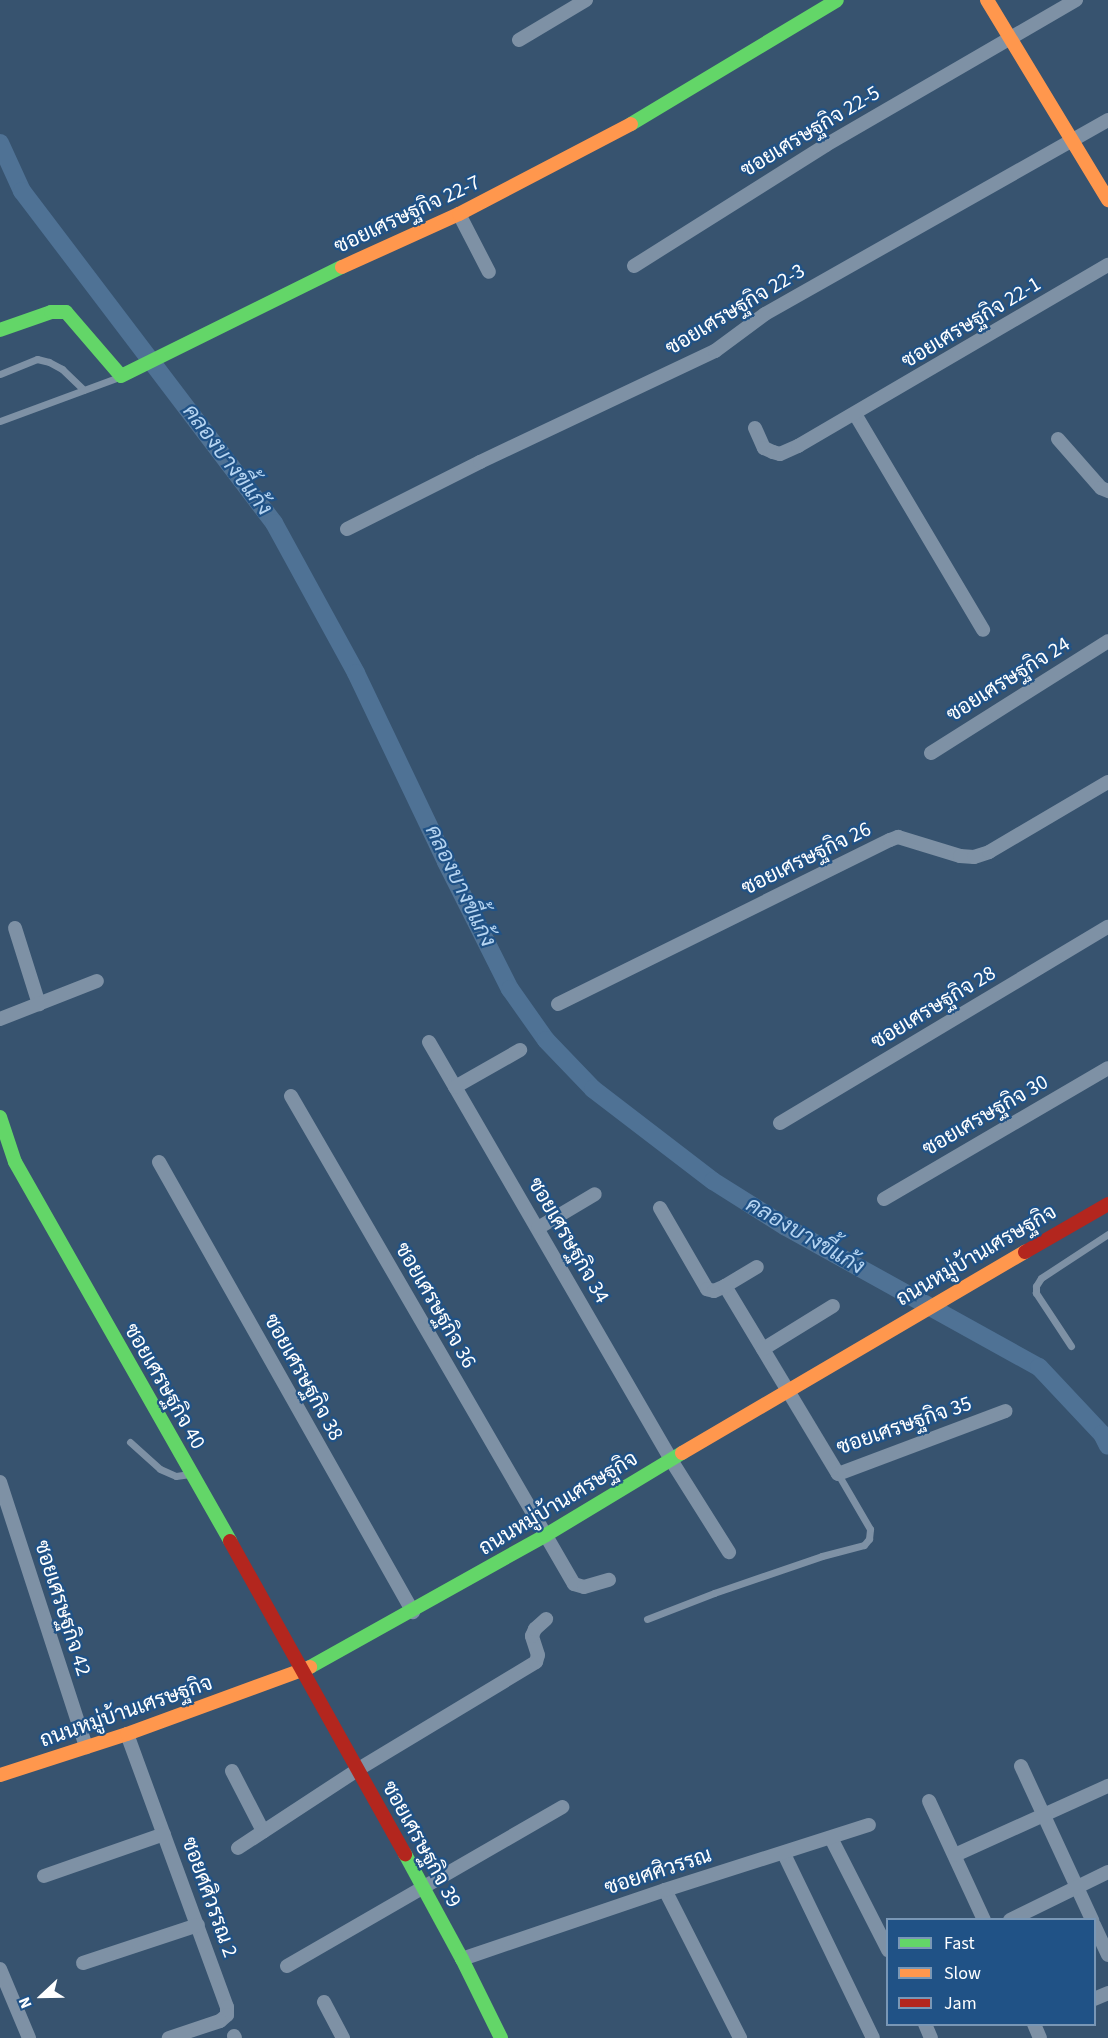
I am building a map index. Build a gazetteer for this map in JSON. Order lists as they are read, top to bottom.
{
  "streets": {
    "street": [
      "ซอยเศรษฐกิจ 22-5",
      "ซอยเศรษฐกิจ 22-7",
      "ซอยเศรษฐกิจ 22-3",
      "ซอยเศรษฐกิจ 22-1",
      "ซอยเศรษฐกิจ 24",
      "ซอยเศรษฐกิจ 26",
      "ซอยเศรษฐกิจ 28",
      "ซอยเศรษฐกิจ 30",
      "ซอยเศรษฐกิจ 34",
      "ถนนหมู่บ้านเศรษฐกิจ",
      "ซอยเศรษฐกิจ 36",
      "ซอยเศรษฐกิจ 38",
      "ซอยเศรษฐกิจ 40",
      "ซอยเศรษฐกิจ 35",
      "ซอยเศรษฐกิจ 42",
      "ซอยเศรษฐกิจ 39",
      "ซอยศศิวรรณ",
      "ซอยศศิวรรณ 2"
    ]
  },
  "crossings": [
    ["ซอยเศรษฐกิจ 34", "ถนนหมู่บ้านเศรษฐกิจ"],
    ["ถนนหมู่บ้านเศรษฐกิจ", "ซอยเศรษฐกิจ 36"],
    ["ถนนหมู่บ้านเศรษฐกิจ", "ซอยเศรษฐกิจ 38"],
    ["ถนนหมู่บ้านเศรษฐกิจ", "ซอยเศรษฐกิจ 40"],
    ["ถนนหมู่บ้านเศรษฐกิจ", "ซอยเศรษฐกิจ 35"],
    ["ถนนหมู่บ้านเศรษฐกิจ", "ซอยเศรษฐกิจ 42"],
    ["ถนนหมู่บ้านเศรษฐกิจ", "ซอยเศรษฐกิจ 39"],
    ["ถนนหมู่บ้านเศรษฐกิจ", "ซอยศศิวรรณ 2"],
    ["ซอยเศรษฐกิจ 40", "ซอยเศรษฐกิจ 39"],
    ["ซอยเศรษฐกิจ 39", "ซอยศศิวรรณ"]
  ],
  "water": ["คลองบางขี้แก้ง"],
  "legend": ["Fast", "Slow", "Jam"],
  "north": "left"
}
